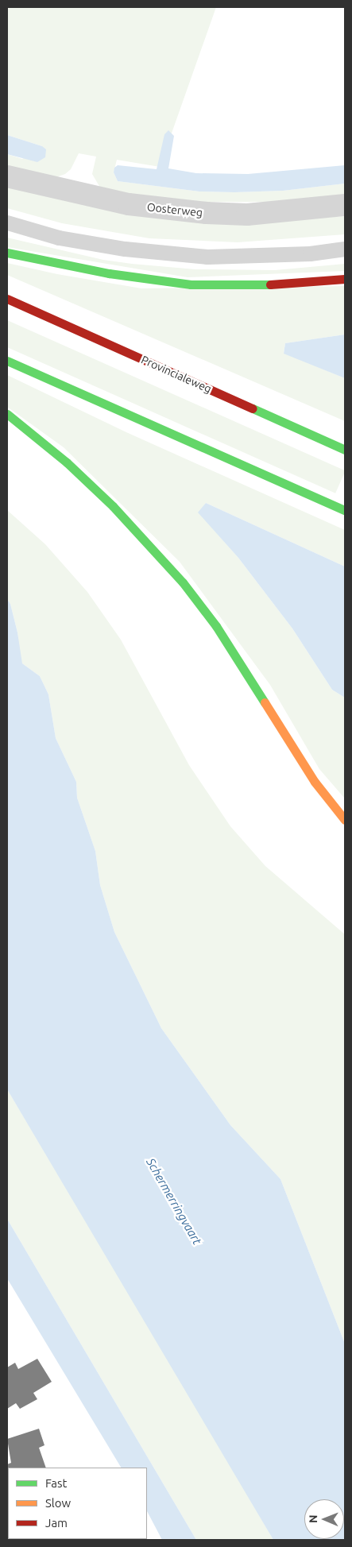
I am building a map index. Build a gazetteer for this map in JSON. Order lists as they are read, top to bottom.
{
  "streets": {
    "highway": ["Provincialeweg"],
    "street": ["Oosterweg"]
  },
  "water": ["Schermerringvaart"],
  "legend": ["Fast", "Slow", "Jam"],
  "north": "left"
}
